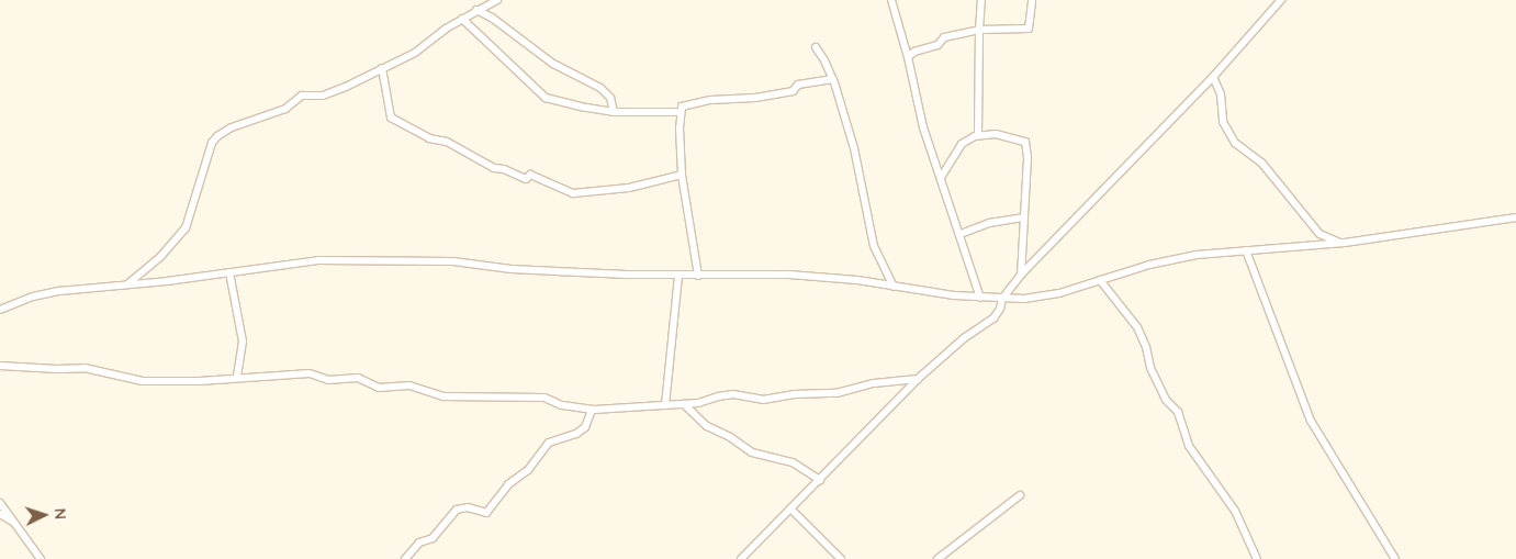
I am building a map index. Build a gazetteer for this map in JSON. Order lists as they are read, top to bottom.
{
  "north": "right"
}
